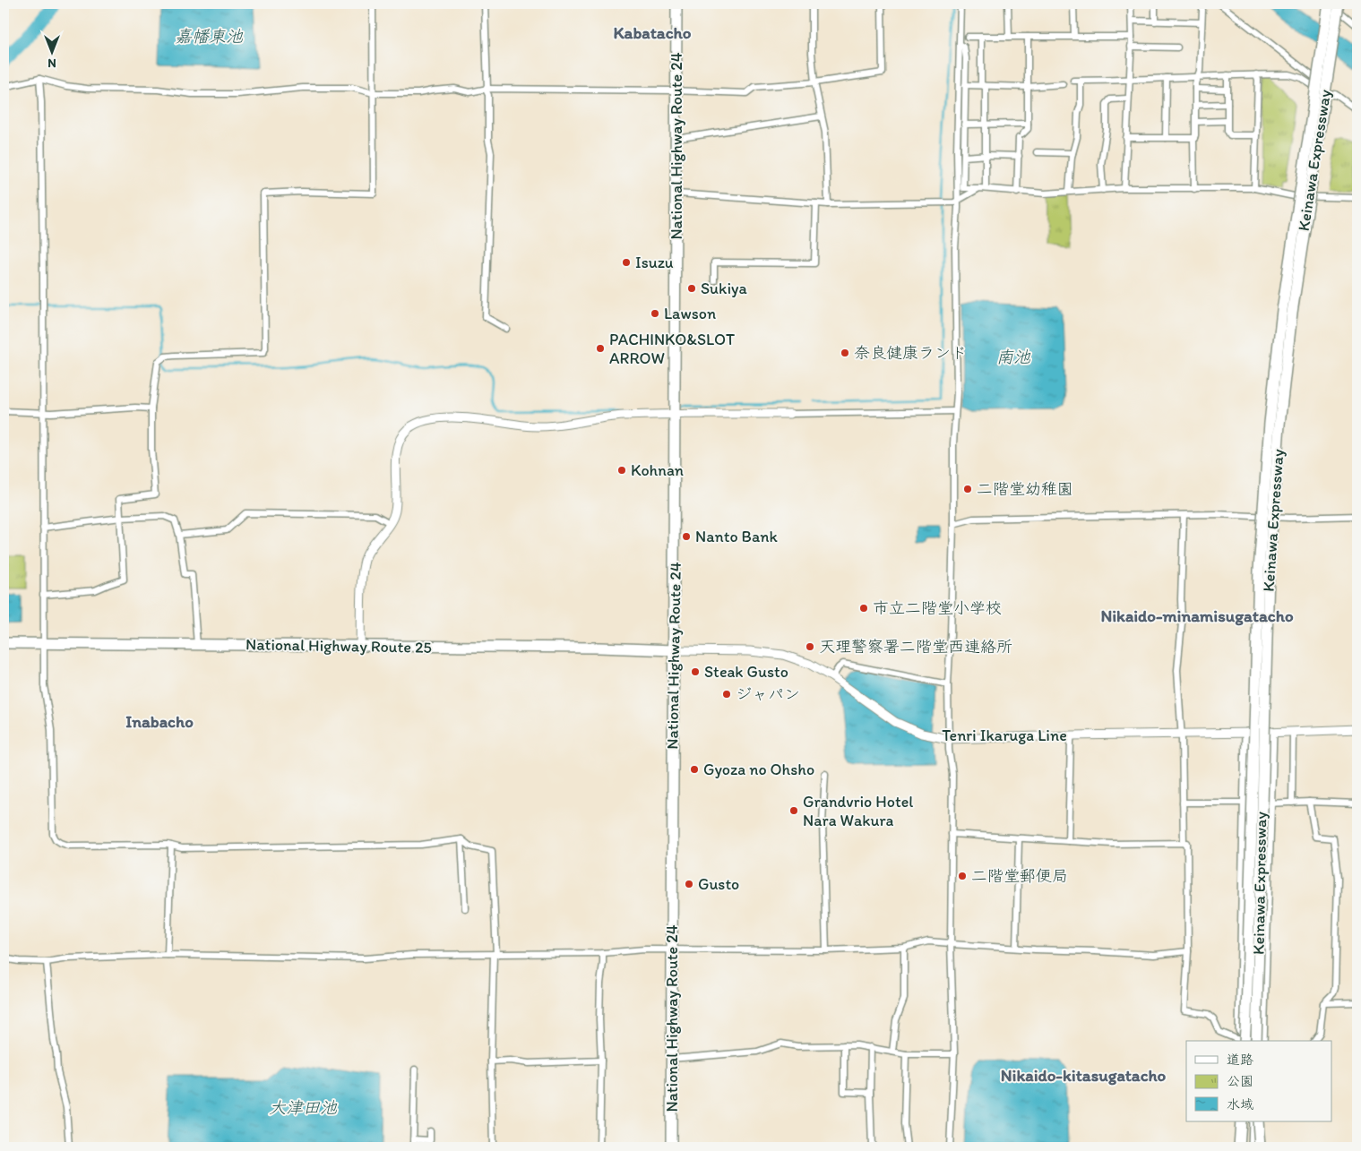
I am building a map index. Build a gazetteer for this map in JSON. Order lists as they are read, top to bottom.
{
  "streets": {
    "highway": ["National Highway Route 24", "Keinawa Expressway", "National Highway Route 25"],
    "main road": ["Tenri Ikaruga Line"]
  },
  "crossings": [
    ["National Highway Route 24", "National Highway Route 25"],
    ["National Highway Route 24", "Tenri Ikaruga Line"],
    ["National Highway Route 25", "Tenri Ikaruga Line"]
  ],
  "districts": [
    "Kabatacho",
    "Nikaido-minamisugatacho",
    "Inabacho",
    "Nikaido-kitasugatacho"
  ],
  "water": ["嘉幡東池", "南池", "大津田池"],
  "places": [
    "Isuzu",
    "Sukiya",
    "Lawson",
    "PACHINKO&SLOT ARROW",
    "奈良健康ランド",
    "Kohnan",
    "二階堂幼稚園",
    "Nanto Bank",
    "市立二階堂小学校",
    "天理警察署二階堂西連絡所",
    "Steak Gusto",
    "ジャパン",
    "Gyoza no Ohsho",
    "Grandvrio Hotel Nara Wakura",
    "二階堂郵便局",
    "Gusto"
  ],
  "legend": ["道路", "公園", "水域"],
  "north": "bottom"
}
